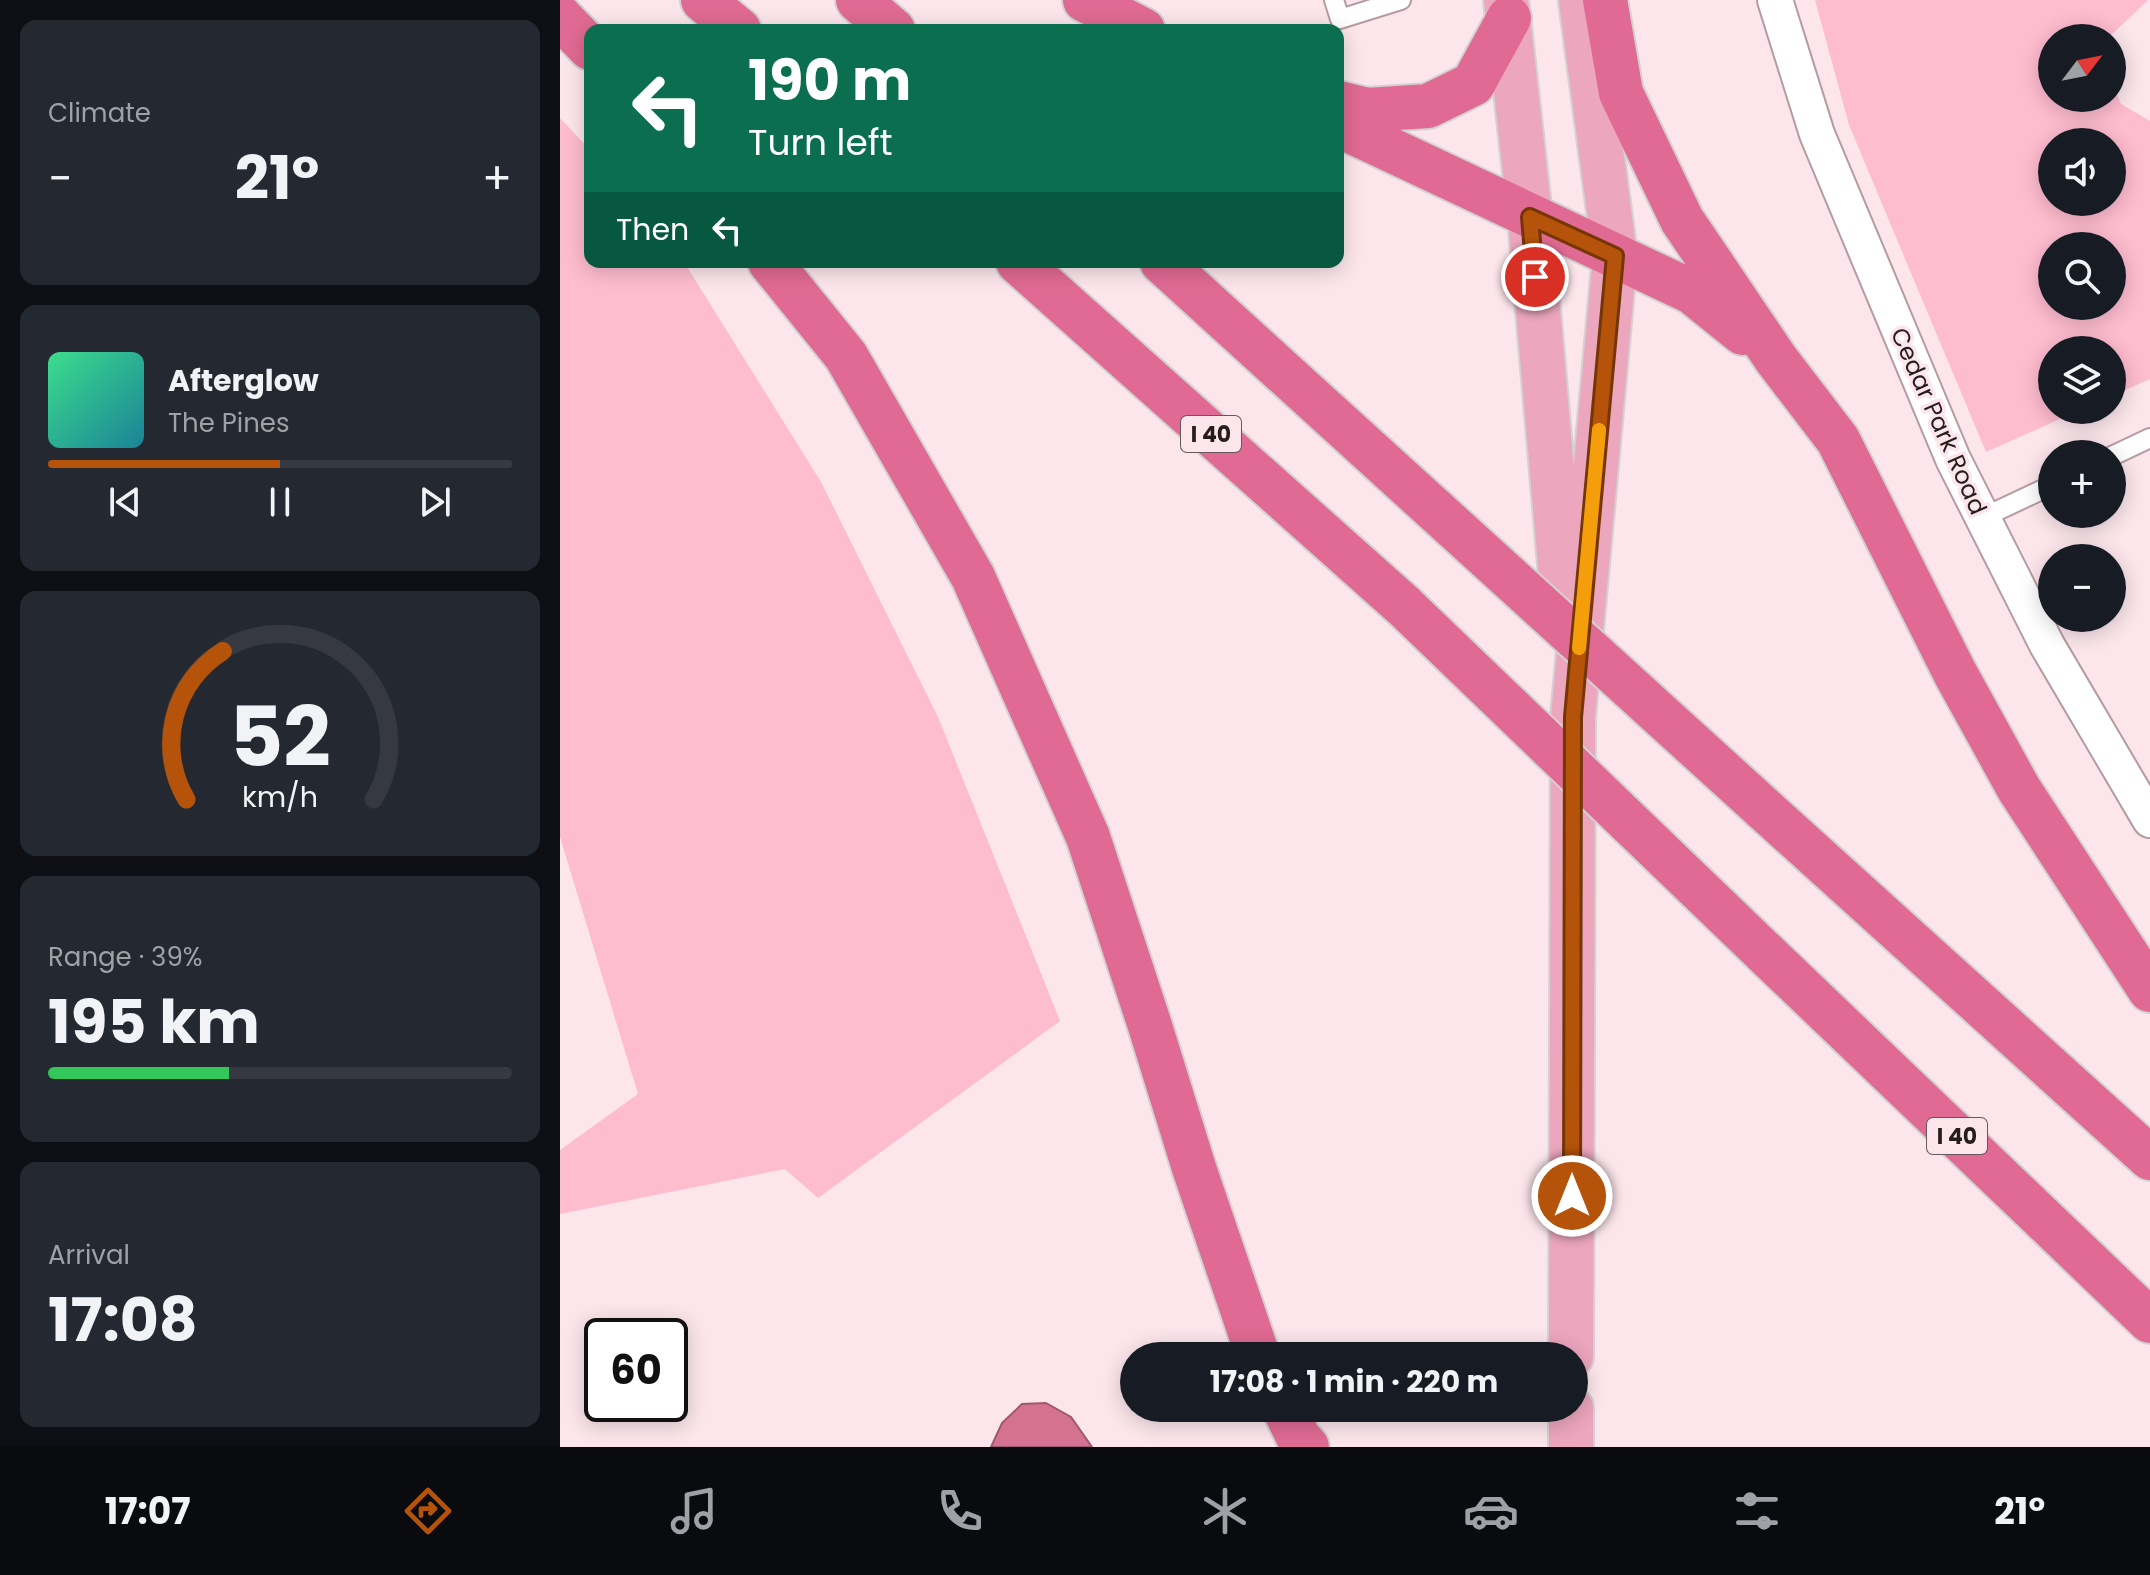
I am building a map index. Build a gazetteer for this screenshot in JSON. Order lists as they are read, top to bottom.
{
  "streets": {
    "highway": ["I 40"],
    "street": ["Cedar Park Road"]
  },
  "north": "top right",
  "page": {
    "tile": [
      "Climate",
      ["Range · 39%", "195 km"],
      ["Arrival", "17:08"]
    ],
    "map_buttons": ["+", "−"],
    "turn": ["190 m", "Turn left"],
    "heat": ["−", "21°", "+"],
    "then": "Then",
    "song": ["Afterglow", "The Pines"],
    "limit": "60",
    "trip": "17:08 · 1 min · 220 m",
    "tabs": ["17:07", "21°"],
    "gauge": ["52", "km/h"]
  }
}
